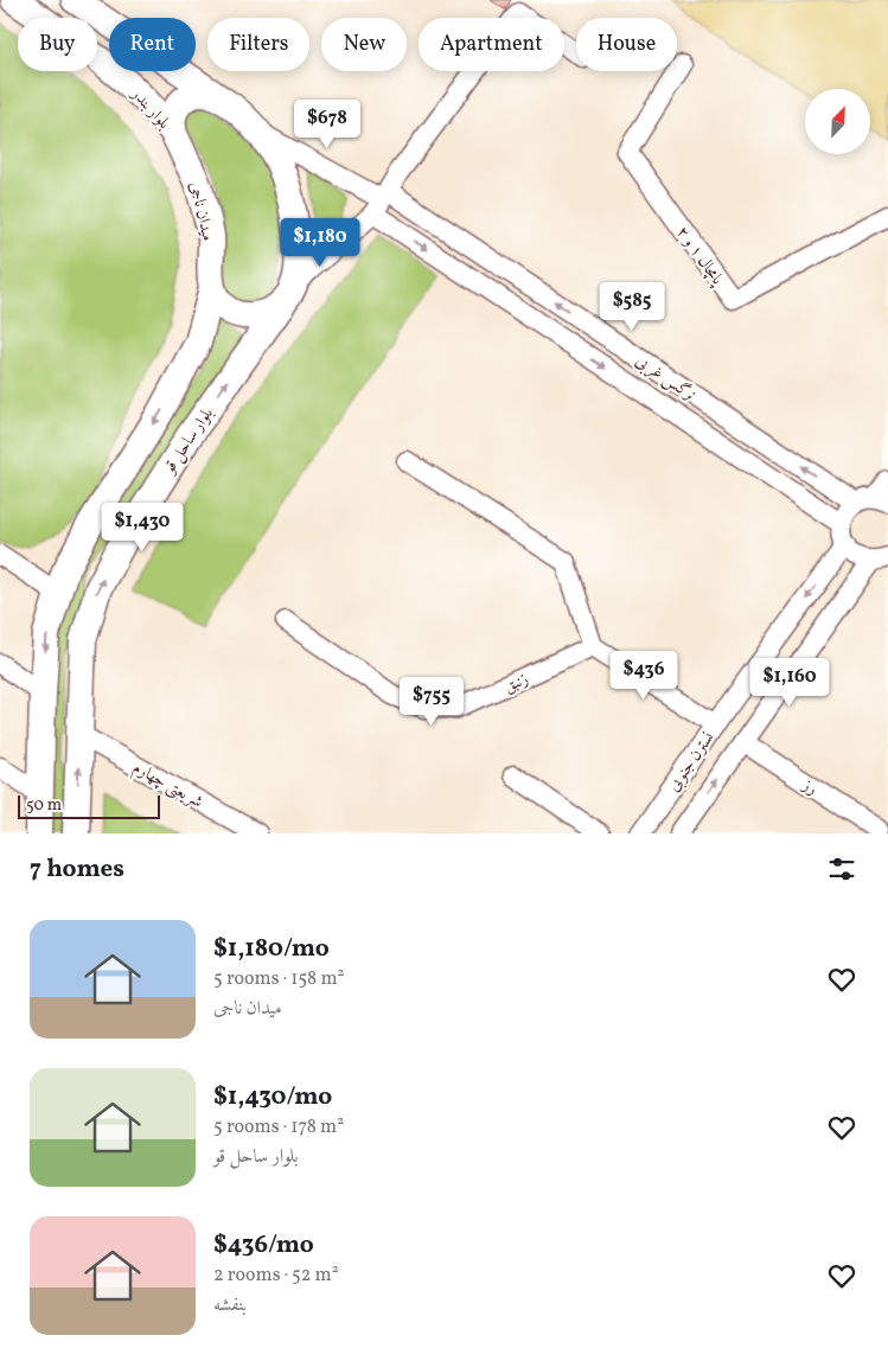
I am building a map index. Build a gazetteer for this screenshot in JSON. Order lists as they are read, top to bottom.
{
  "streets": {
    "main road": ["بلوار بندر", "میدان ناجی", "بلوار ساحل قو"],
    "street": [
      "پامچال ۱ و ۲",
      "نرگس غربی",
      "زنبق",
      "نسترن جنوبی",
      "شریعتی چهارم",
      "رز"
    ]
  },
  "crossings": [
    ["بلوار بندر", "میدان ناجی"],
    ["بلوار ساحل قو", "شریعتی چهارم"],
    ["نسترن جنوبی", "رز"]
  ],
  "scale_bar": "50 m",
  "north": "top right",
  "page": {
    "chip": [
      "Buy",
      "Rent",
      "Filters",
      "New",
      "Apartment",
      "House"
    ],
    "price": [
      "$678",
      "$1,180",
      "$585",
      "$1,430",
      "$436",
      "$1,160",
      "$755"
    ],
    "scale": "50 m",
    "heading": "7 homes",
    "list": [
      {
        "name": "$1,180/mo",
        "note": "5 rooms · 158 m² · میدان ناجی"
      },
      {
        "name": "$1,430/mo",
        "note": "5 rooms · 178 m² · بلوار ساحل قو"
      },
      {
        "name": "$436/mo",
        "note": "2 rooms · 52 m² · بنفشه"
      }
    ]
  }
}
